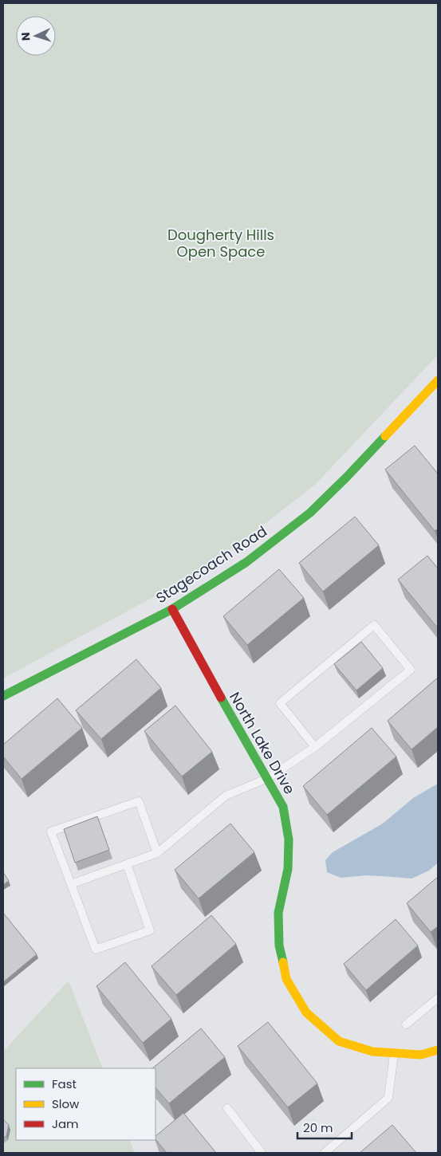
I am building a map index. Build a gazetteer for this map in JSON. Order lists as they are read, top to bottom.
{
  "streets": {
    "street": ["Stagecoach Road", "North Lake Drive"]
  },
  "crossings": [
    ["Stagecoach Road", "North Lake Drive"]
  ],
  "parks": ["Dougherty Hills Open Space"],
  "legend": ["Fast", "Slow", "Jam"],
  "scale_bar": "20 m",
  "north": "left"
}
